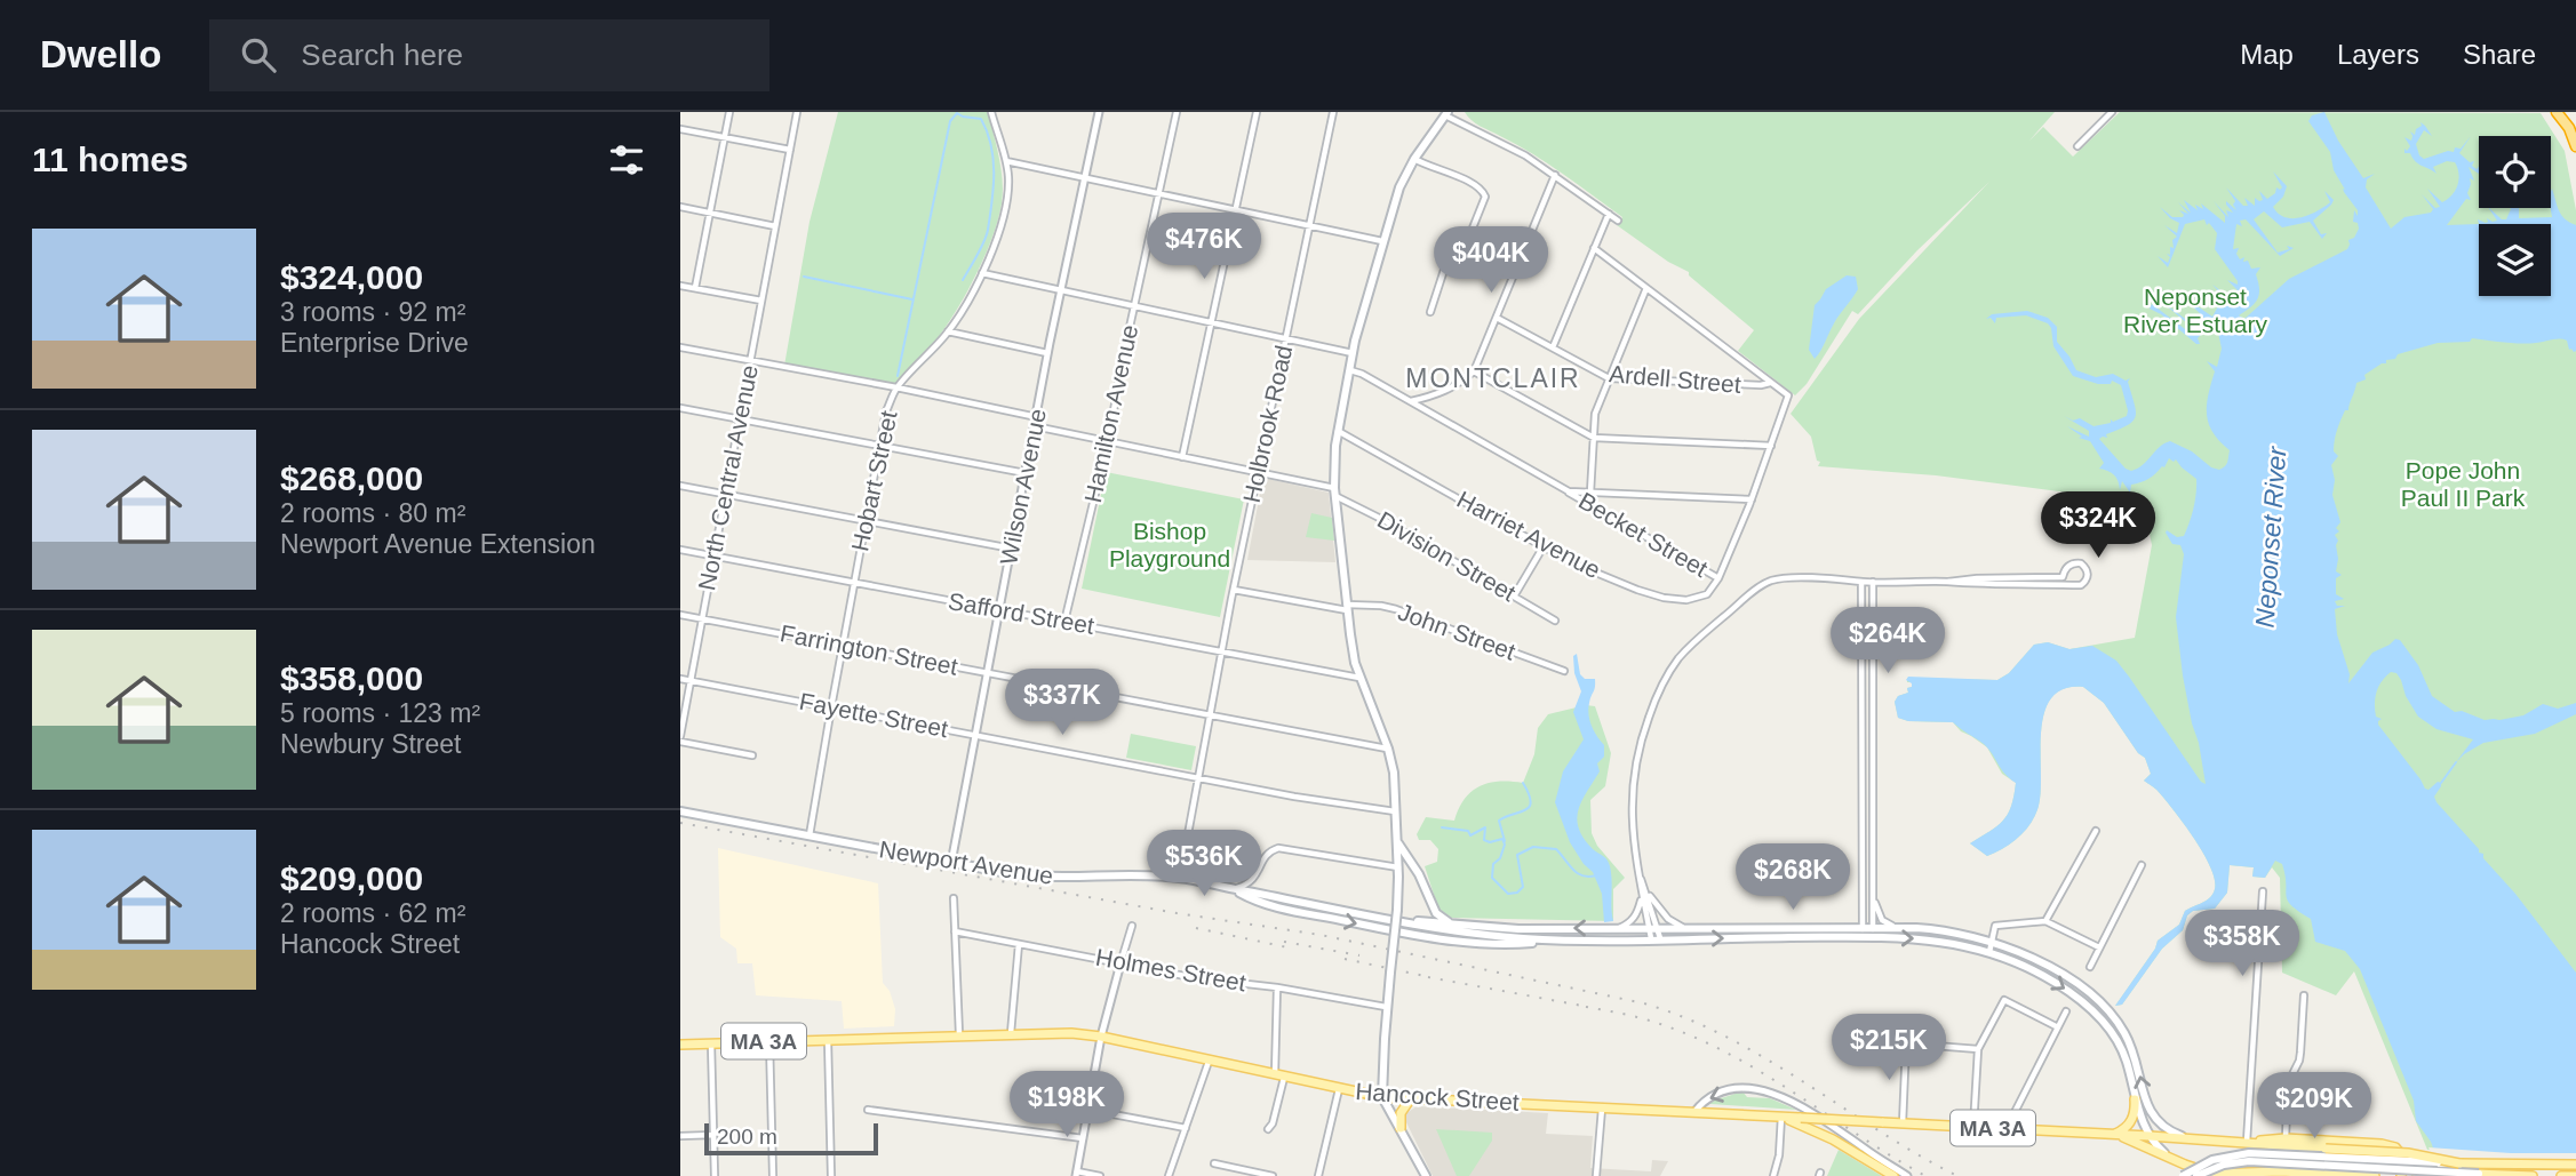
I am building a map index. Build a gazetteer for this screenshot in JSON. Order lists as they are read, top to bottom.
{
  "streets": {
    "main road": ["Newport Avenue", "MA 3A", "Hancock Street"],
    "street": [
      "Ardell Street",
      "Hamilton Avenue",
      "Holbrook Road",
      "North Central Avenue",
      "Hobart Street",
      "Wilson Avenue",
      "Harriet Avenue",
      "Becket Street",
      "Division Street",
      "Safford Street",
      "John Street",
      "Farrington Street",
      "Fayette Street",
      "Holmes Street"
    ]
  },
  "crossings": [
    ["Hamilton Avenue", "Division Street"],
    ["Hamilton Avenue", "Safford Street"],
    ["Holbrook Road", "Division Street"],
    ["Holbrook Road", "Safford Street"],
    ["Holbrook Road", "John Street"],
    ["Holbrook Road", "Farrington Street"],
    ["Holbrook Road", "Fayette Street"],
    ["Holbrook Road", "Newport Avenue"],
    ["North Central Avenue", "Safford Street"],
    ["North Central Avenue", "Farrington Street"],
    ["North Central Avenue", "Fayette Street"],
    ["Hobart Street", "Safford Street"],
    ["Hobart Street", "Farrington Street"],
    ["Hobart Street", "Fayette Street"],
    ["Hobart Street", "Newport Avenue"],
    ["Wilson Avenue", "Division Street"],
    ["Wilson Avenue", "Safford Street"],
    ["Wilson Avenue", "Farrington Street"],
    ["Wilson Avenue", "Fayette Street"],
    ["Wilson Avenue", "Newport Avenue"],
    ["Harriet Avenue", "Becket Street"]
  ],
  "districts": ["MONTCLAIR"],
  "water": ["Neponset River"],
  "parks": ["Neponset River Estuary", "Pope John Paul II Park", "Bishop Playground"],
  "scale_bar": "200 m",
  "page": {
    "header": "Dwello",
    "search": "Search here",
    "nav": ["Map", "Layers", "Share"],
    "heading": "11 homes",
    "list": [
      {
        "name": "$324,000",
        "note": "3 rooms · 92 m² · Enterprise Drive"
      },
      {
        "name": "$268,000",
        "note": "2 rooms · 80 m² · Newport Avenue Extension"
      },
      {
        "name": "$358,000",
        "note": "5 rooms · 123 m² · Newbury Street"
      },
      {
        "name": "$209,000",
        "note": "2 rooms · 62 m² · Hancock Street"
      }
    ],
    "price": [
      "$476K",
      "$404K",
      "$324K",
      "$264K",
      "$337K",
      "$536K",
      "$268K",
      "$358K",
      "$215K",
      "$198K",
      "$209K"
    ],
    "scale": "200 m"
  }
}
